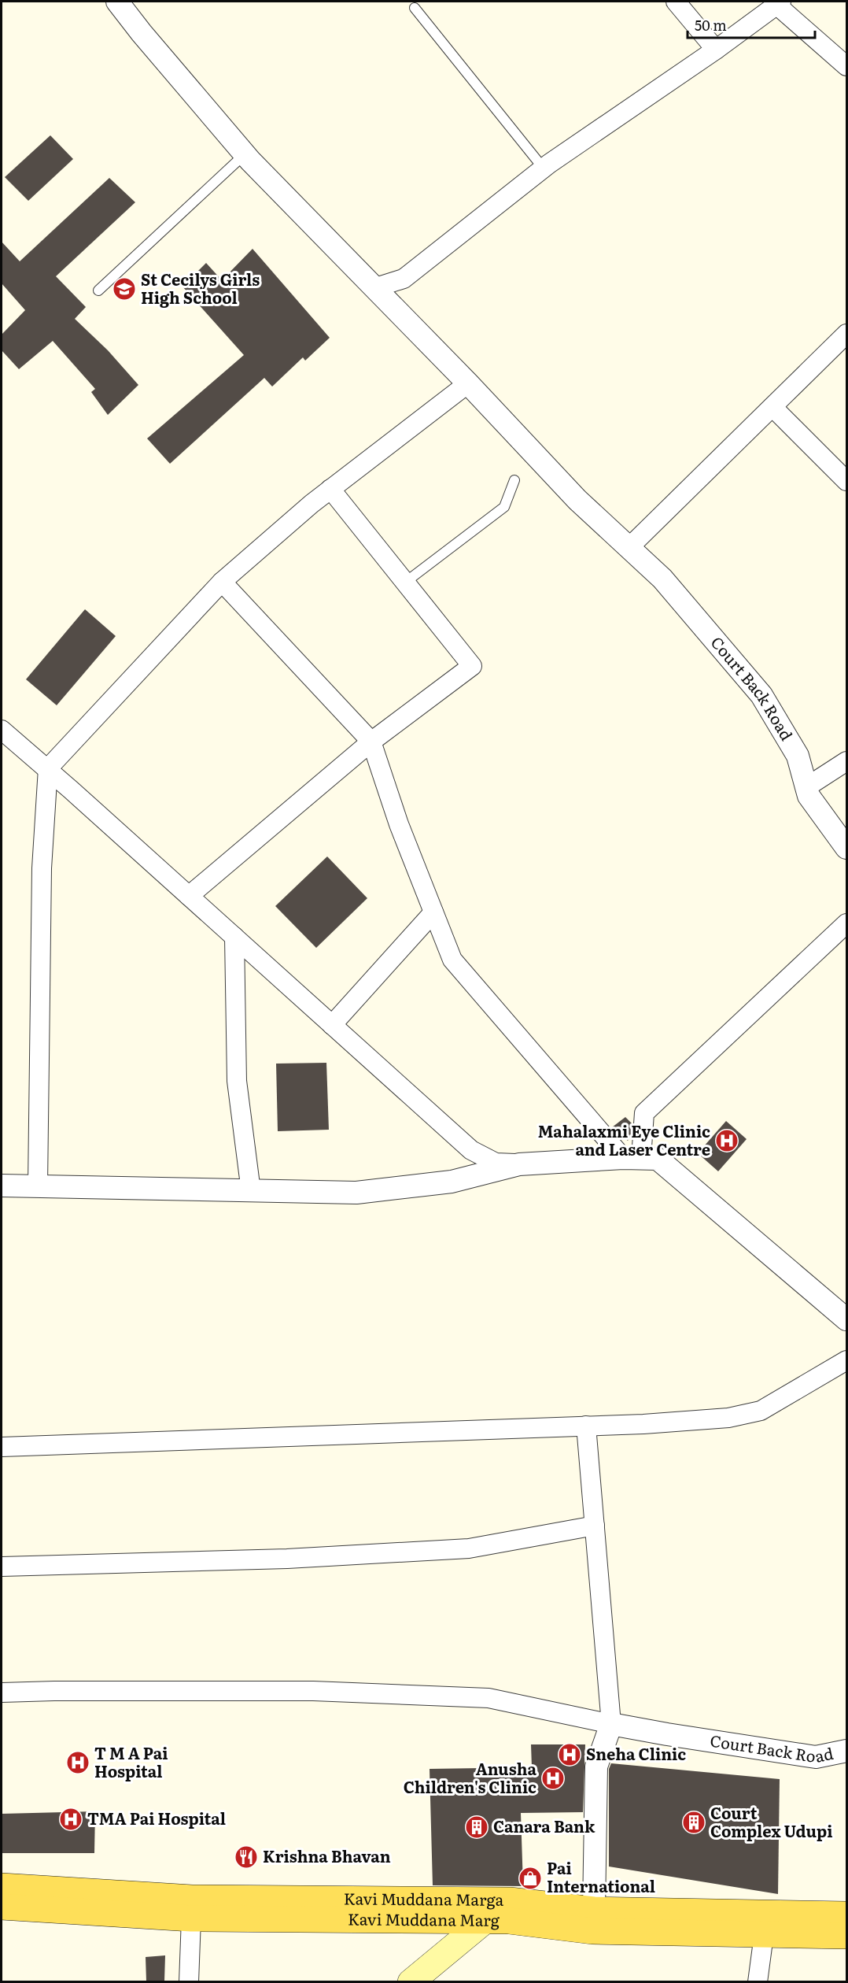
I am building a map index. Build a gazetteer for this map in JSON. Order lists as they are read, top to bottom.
{
  "streets": {
    "main road": ["Kavi Muddana Marga", "Kavi Muddana Marg"],
    "street": ["Court Back Road"]
  },
  "places": {
    "school or university": ["St Cecilys Girls High School"],
    "hospital": [
      "Mahalaxmi Eye Clinic and Laser Centre",
      "Sneha Clinic",
      "T M A Pai Hospital",
      "Anusha Children's Clinic",
      "TMA Pai Hospital"
    ],
    "building": ["Court Complex Udupi", "Canara Bank"],
    "restaurant": ["Krishna Bhavan"],
    "shop": ["Pai International"]
  },
  "scale_bar": "50 m"
}
